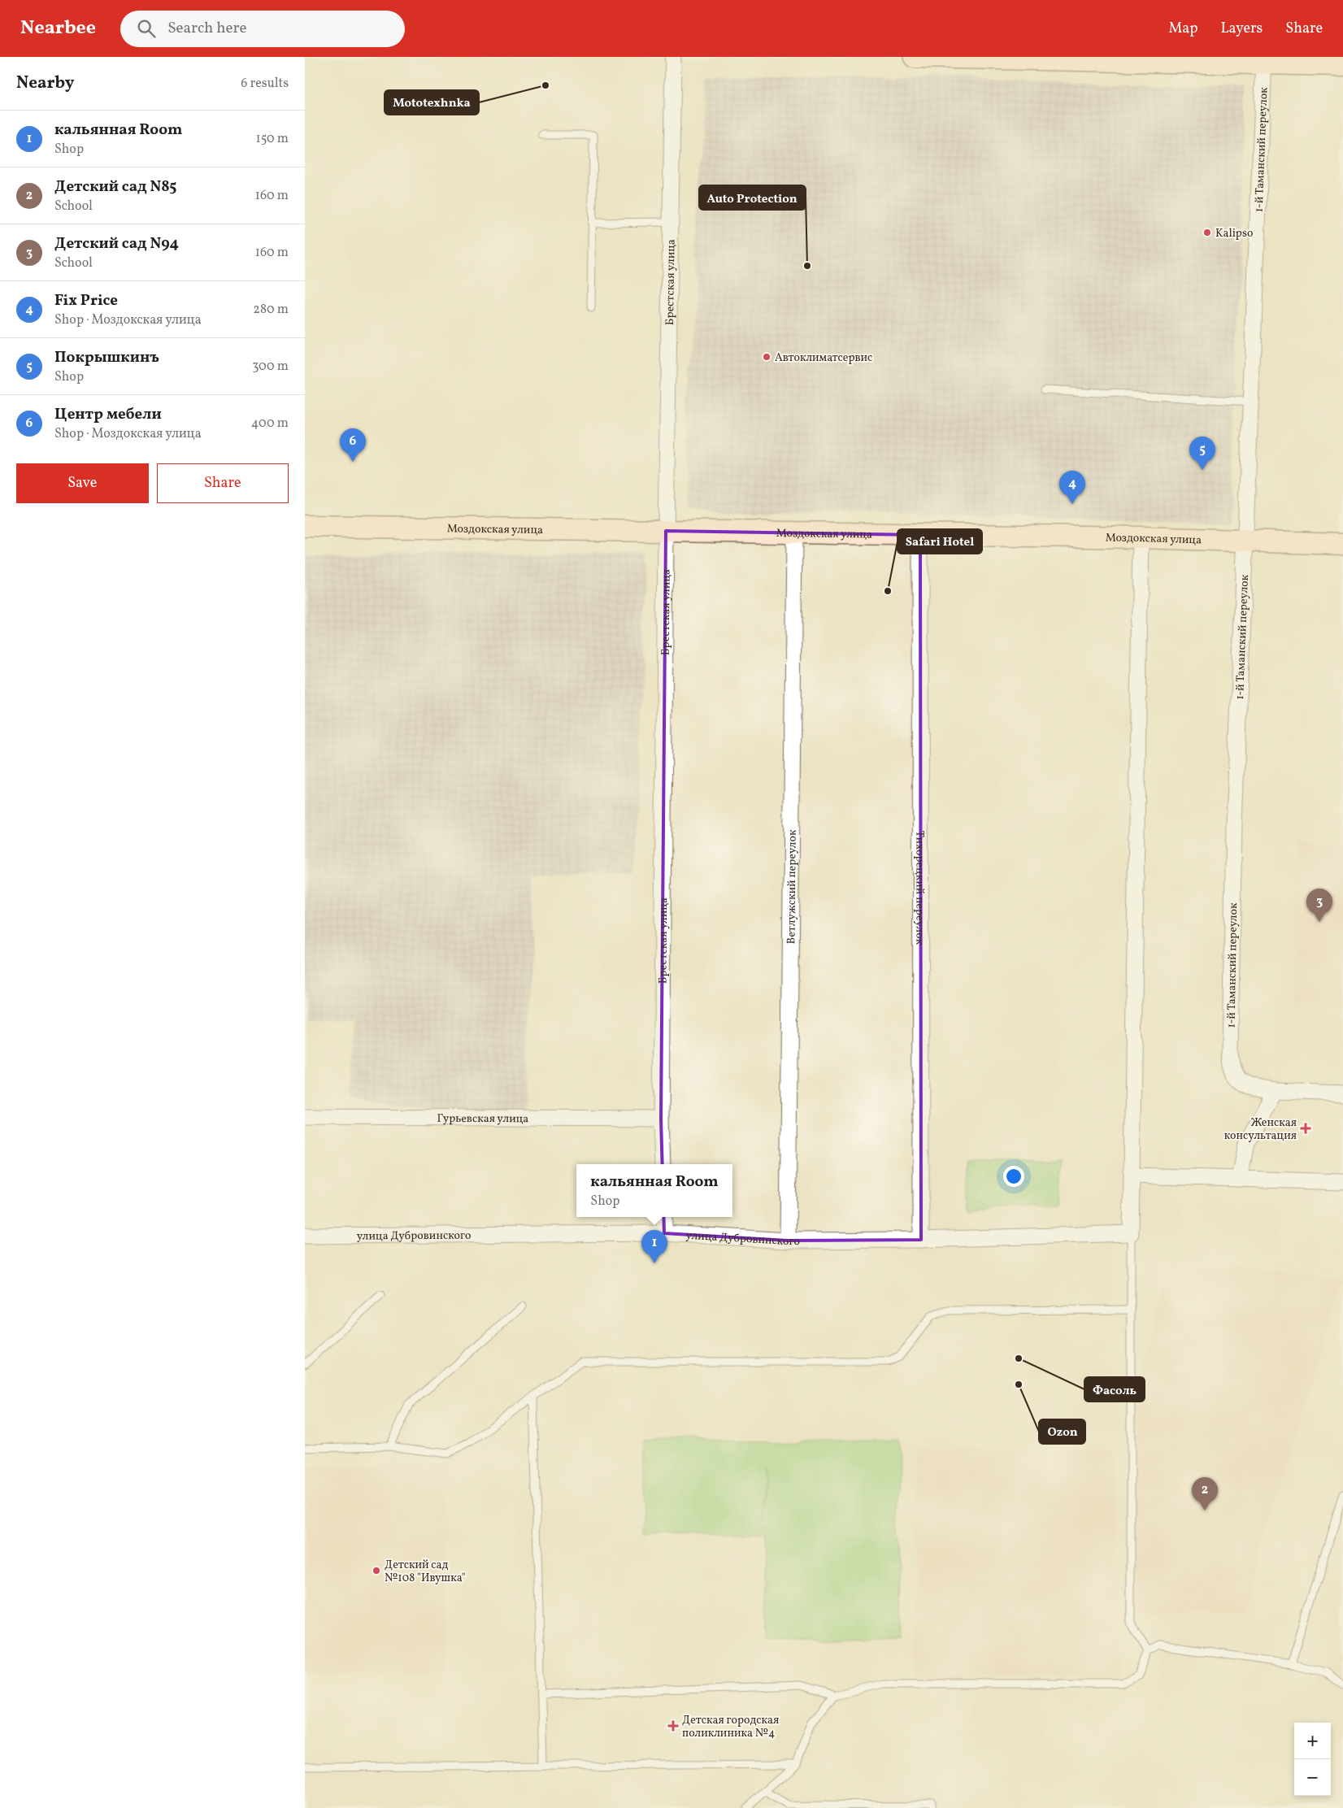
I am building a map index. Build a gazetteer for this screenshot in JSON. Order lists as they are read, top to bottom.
{
  "streets": {
    "main road": ["Моздокская улица"],
    "street": [
      "1-й Таманский переулок",
      "Брестская улица",
      "Ветлужский переулок",
      "Тихорецкий переулок",
      "Гурьевская улица",
      "улица Дубровинского"
    ]
  },
  "crossings": [
    ["1-й Таманский переулок", "Моздокская улица"],
    ["Брестская улица", "Моздокская улица"],
    ["Брестская улица", "Гурьевская улица"],
    ["Моздокская улица", "Ветлужский переулок"],
    ["Моздокская улица", "Тихорецкий переулок"],
    ["Ветлужский переулок", "улица Дубровинского"],
    ["Тихорецкий переулок", "улица Дубровинского"]
  ],
  "places": {
    "other": [
      "Mototexhnka",
      "Kalipso",
      "Auto Protection",
      "Автоклиматсервис",
      "Safari Hotel",
      "Фасоль",
      "Ozon",
      "Детский сад №108 \"Ивушка\""
    ],
    "health": ["Женская консультация", "Детская городская поликлиника №4"]
  },
  "page": {
    "header": "Nearbee",
    "search": "Search here",
    "nav": ["Map", "Layers", "Share"],
    "heading": ["Nearby", "6 results"],
    "list": [
      {
        "mark": "1",
        "name": "кальянная Room",
        "note": "Shop",
        "value": "150 m"
      },
      {
        "mark": "2",
        "name": "Детский сад N85",
        "note": "School",
        "value": "160 m"
      },
      {
        "mark": "3",
        "name": "Детский сад N94",
        "note": "School",
        "value": "160 m"
      },
      {
        "mark": "4",
        "name": "Fix Price",
        "note": "Shop · Моздокская улица",
        "value": "280 m"
      },
      {
        "mark": "5",
        "name": "Покрышкинъ",
        "note": "Shop",
        "value": "300 m"
      },
      {
        "mark": "6",
        "name": "Центр мебели",
        "note": "Shop · Моздокская улица",
        "value": "400 m"
      }
    ],
    "pins": [
      "6",
      "5",
      "4",
      "3",
      "1",
      "2"
    ],
    "buttons": ["Save", "Share"],
    "popup": ["кальянная Room", "Shop"],
    "map_buttons": ["+", "−"]
  }
}
